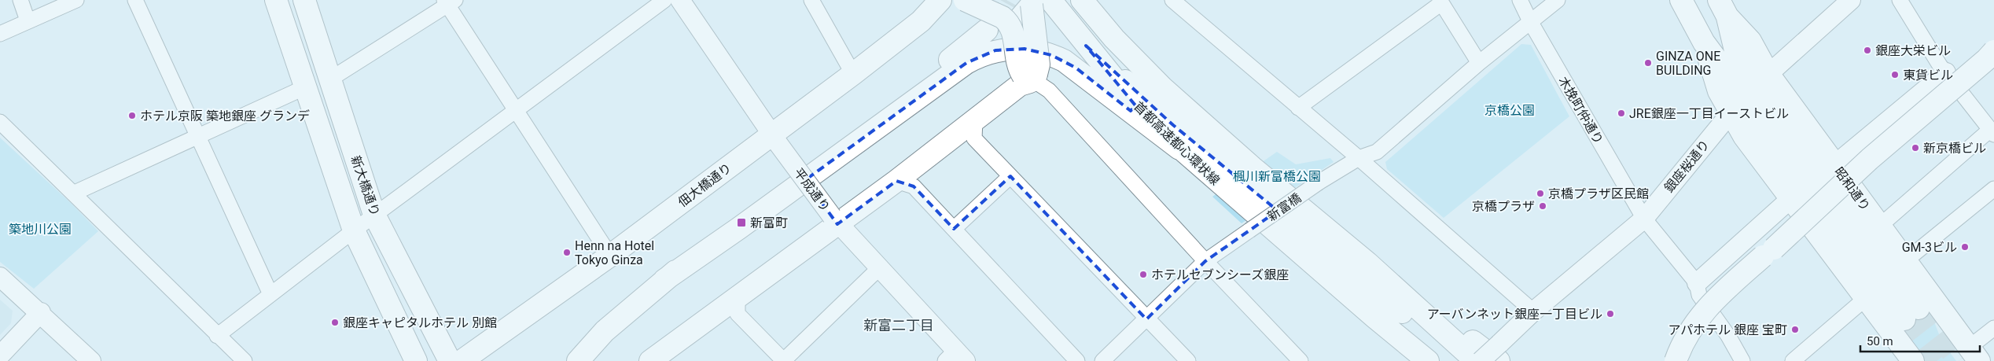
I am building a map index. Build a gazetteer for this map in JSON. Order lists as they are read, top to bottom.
{
  "streets": {
    "main road": [
      "首都高速都心環状線",
      "佃大橋通り",
      "新大橋通り",
      "昭和通り"
    ],
    "street": [
      "木挽町仲通り",
      "銀座桜通り",
      "平成通り",
      "新富橋"
    ]
  },
  "crossings": [
    ["木挽町仲通り", "銀座桜通り"],
    ["木挽町仲通り", "新富橋"],
    ["銀座桜通り", "昭和通り"],
    ["佃大橋通り", "平成通り"]
  ],
  "districts": ["新富二丁目"],
  "parks": ["京橋公園", "楓川新富橋公園", "築地川公園"],
  "places": {
    "other": [
      "銀座大栄ビル",
      "GINZA ONE BUILDING",
      "東貨ビル",
      "JRE銀座一丁目イーストビル",
      "ホテル京阪 築地銀座 グランデ",
      "新京橋ビル",
      "京橋プラザ区民館",
      "京橋プラザ",
      "GM-3ビル",
      "Henn na Hotel Tokyo Ginza",
      "ホテルセブンシーズ銀座",
      "アーバンネット銀座一丁目ビル",
      "銀座キャピタルホテル 別館",
      "アパホテル 銀座 宝町"
    ],
    "transit": ["新富町"]
  },
  "scale_bar": "50 m"
}
